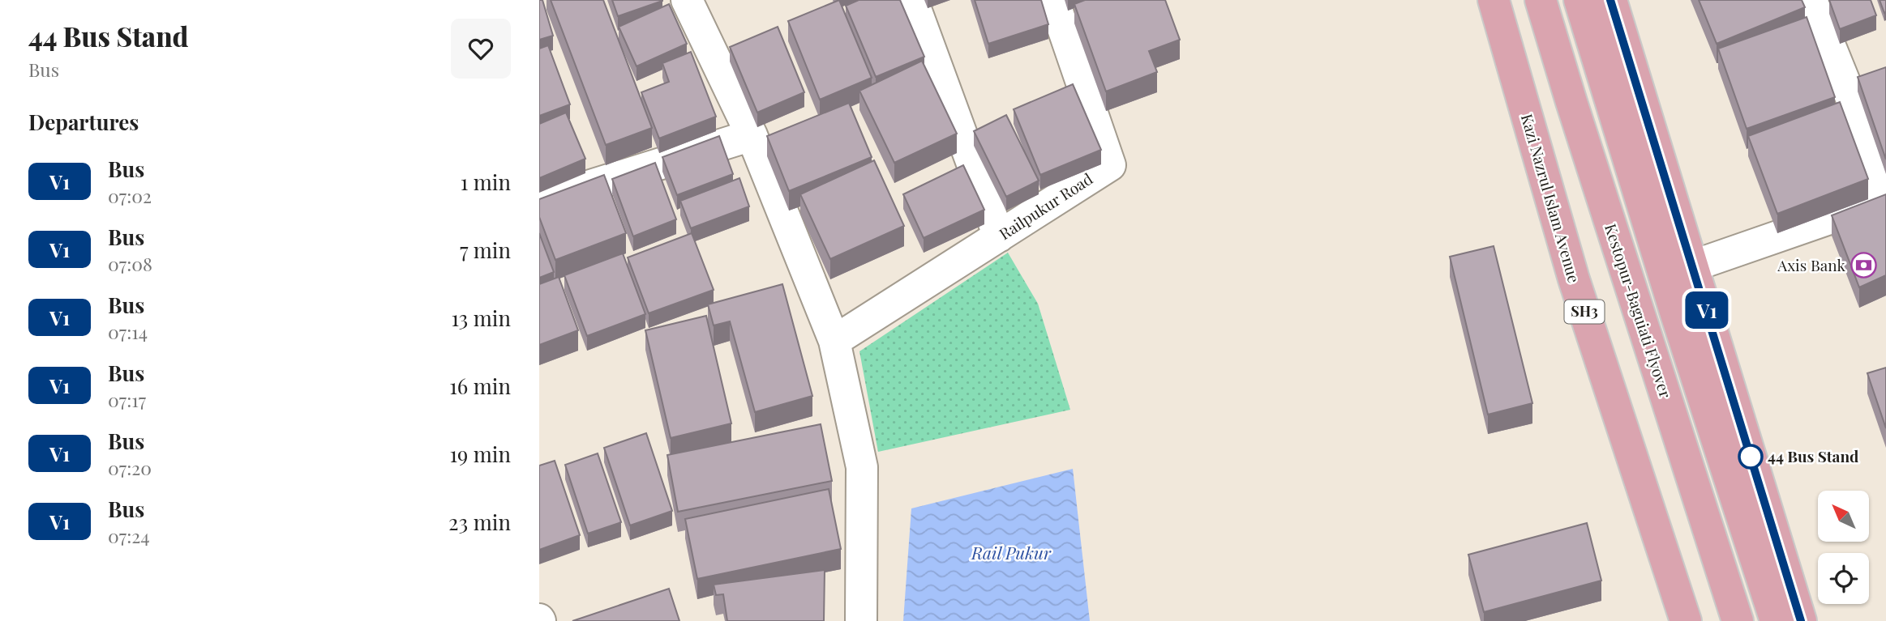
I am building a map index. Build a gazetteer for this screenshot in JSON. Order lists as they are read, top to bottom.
{
  "streets": {
    "main road": ["Kazi Nazrul Islam Avenue", "Kestopur-Baguiati Flyover", "SH3"],
    "street": ["Railpukur Road"]
  },
  "water": ["Rail Pukur"],
  "places": {
    "bank": ["Axis Bank"],
    "other": ["44 Bus Stand"]
  },
  "lines": ["bus line V1"],
  "north": "top left",
  "page": {
    "heading": [
      ["44 Bus Stand", "Bus"],
      "Departures"
    ],
    "on_map": "V1",
    "list": [
      {
        "mark": "V1",
        "name": "Bus",
        "note": "07:02",
        "value": "1 min"
      },
      {
        "mark": "V1",
        "name": "Bus",
        "note": "07:08",
        "value": "7 min"
      },
      {
        "mark": "V1",
        "name": "Bus",
        "note": "07:14",
        "value": "13 min"
      },
      {
        "mark": "V1",
        "name": "Bus",
        "note": "07:17",
        "value": "16 min"
      },
      {
        "mark": "V1",
        "name": "Bus",
        "note": "07:20",
        "value": "19 min"
      },
      {
        "mark": "V1",
        "name": "Bus",
        "note": "07:24",
        "value": "23 min"
      }
    ]
  }
}
